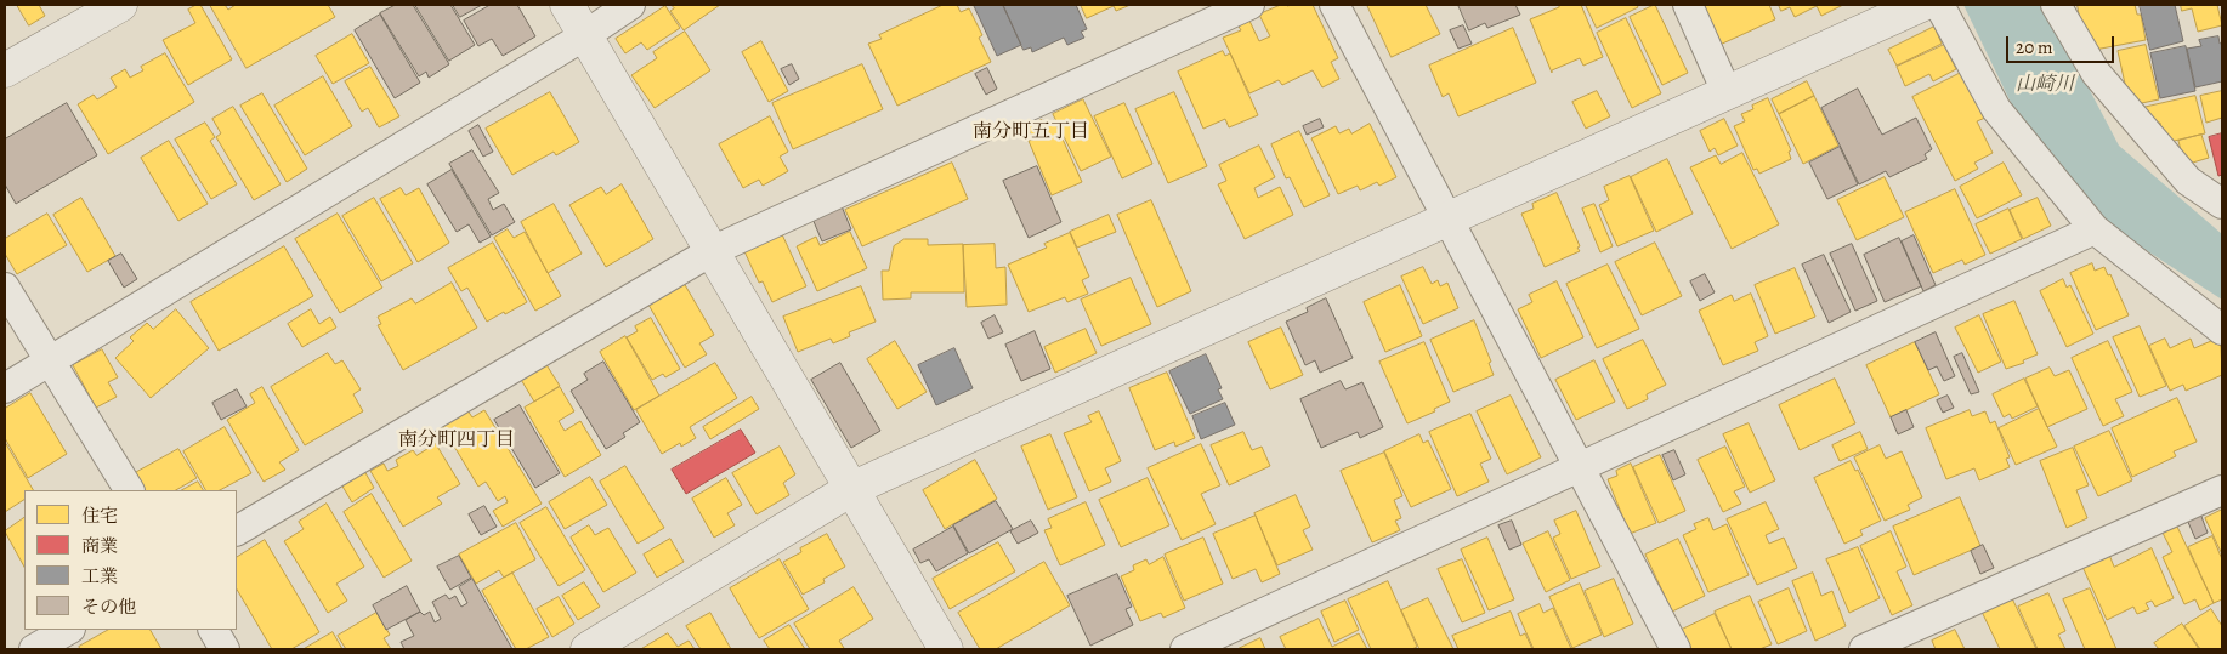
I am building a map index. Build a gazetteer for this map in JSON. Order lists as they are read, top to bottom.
{
  "districts": ["南分町五丁目", "南分町四丁目"],
  "water": ["山崎川"],
  "legend": [
    "住宅",
    "商業",
    "工業",
    "その他"
  ],
  "scale_bar": "20 m"
}
